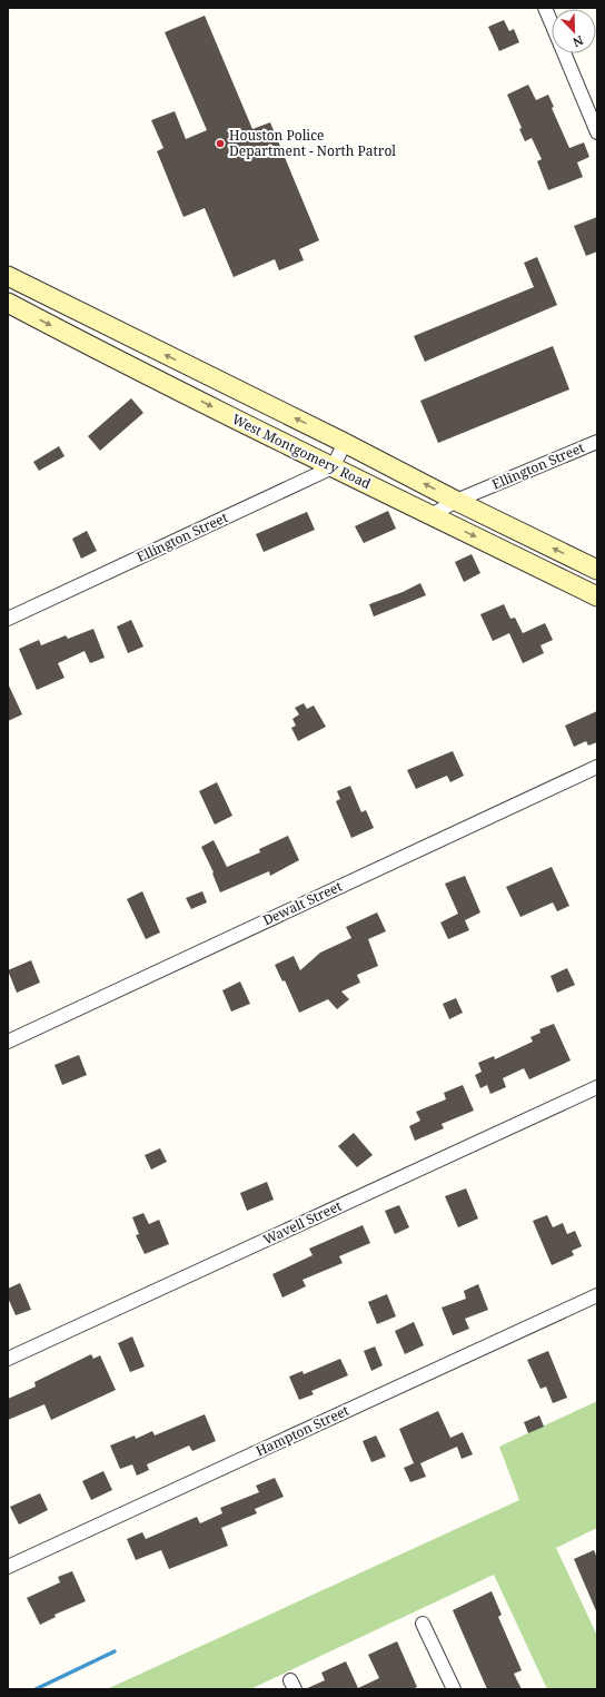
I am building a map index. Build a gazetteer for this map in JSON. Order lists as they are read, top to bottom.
{
  "streets": {
    "main road": ["West Montgomery Road"],
    "street": [
      "Ellington Street",
      "Dewalt Street",
      "Wavell Street",
      "Hampton Street"
    ]
  },
  "crossings": [
    ["West Montgomery Road", "Ellington Street"]
  ],
  "places": ["Houston Police Department - North Patrol"],
  "north": "bottom right"
}
